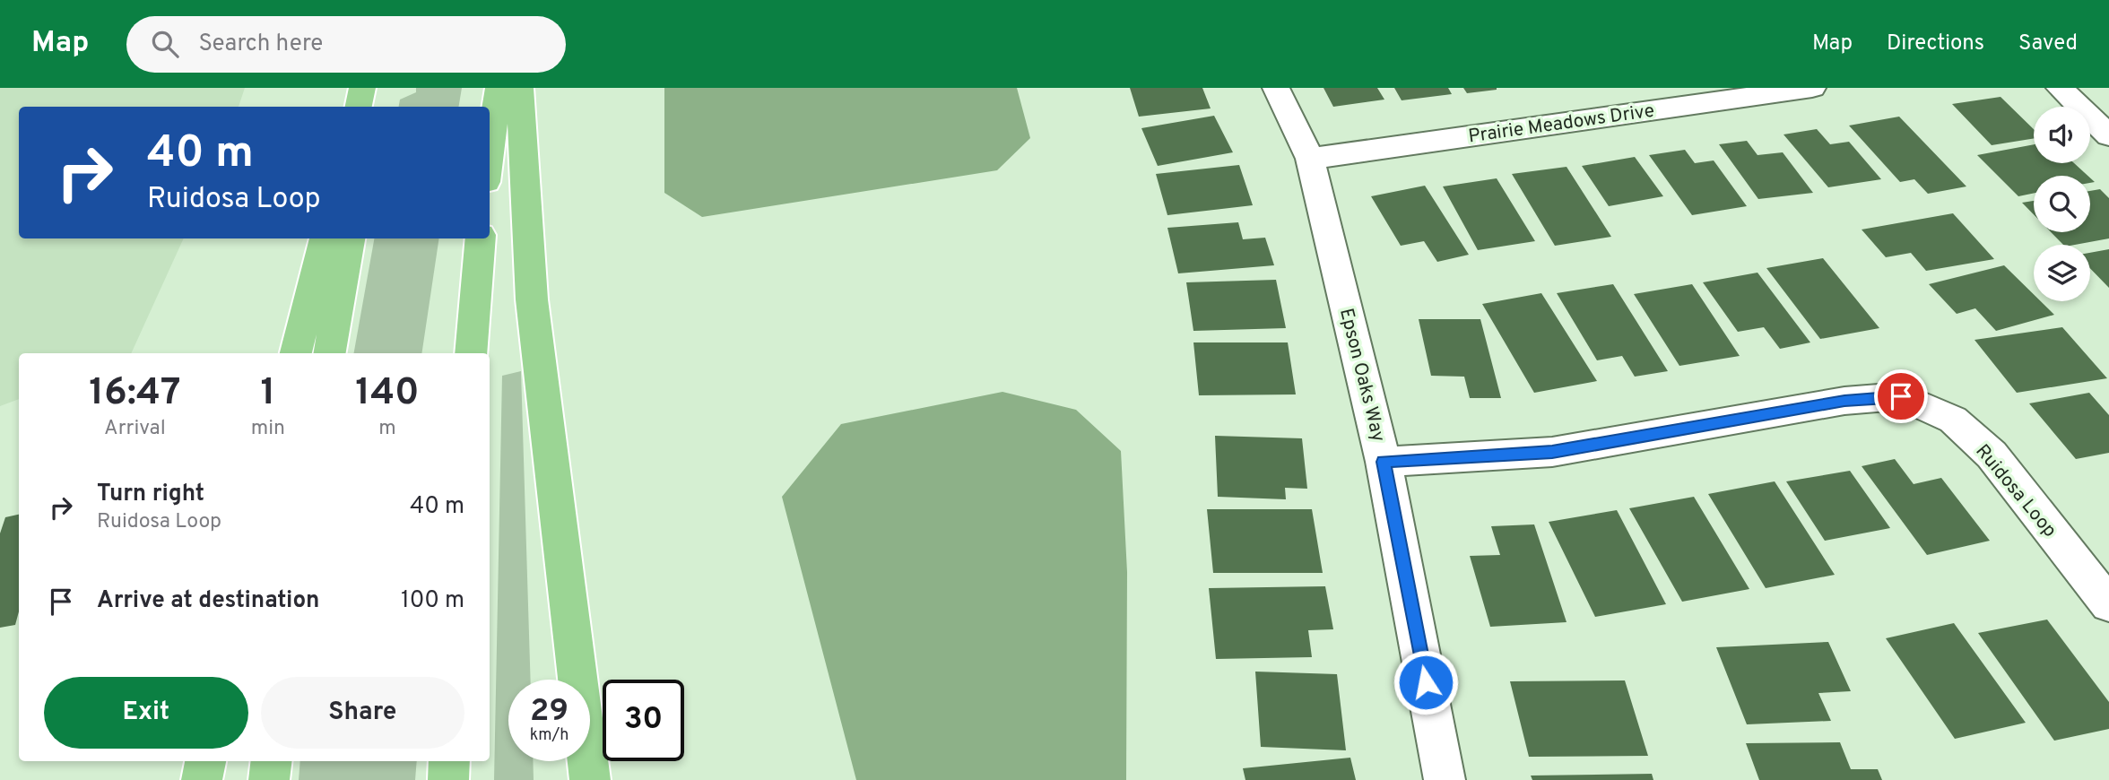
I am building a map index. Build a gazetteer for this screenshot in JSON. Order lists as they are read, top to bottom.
{
  "streets": {
    "street": ["Prairie Meadows Drive", "Epson Oaks Way", "Ruidosa Loop"]
  },
  "crossings": [
    ["Prairie Meadows Drive", "Epson Oaks Way"],
    ["Epson Oaks Way", "Ruidosa Loop"]
  ],
  "page": {
    "header": "Map",
    "search": "Search here",
    "nav": ["Map", "Directions", "Saved"],
    "turn": ["40 m", "Ruidosa Loop"],
    "eta": [
      "16:47",
      "Arrival",
      "1",
      "min",
      "140",
      "m"
    ],
    "list": [
      {
        "name": "Turn right",
        "note": "Ruidosa Loop",
        "value": "40 m"
      },
      {
        "name": "Arrive at destination",
        "value": "100 m"
      }
    ],
    "buttons": ["Exit", "Share"],
    "speed": "29 km/h",
    "limit": "30"
  }
}
